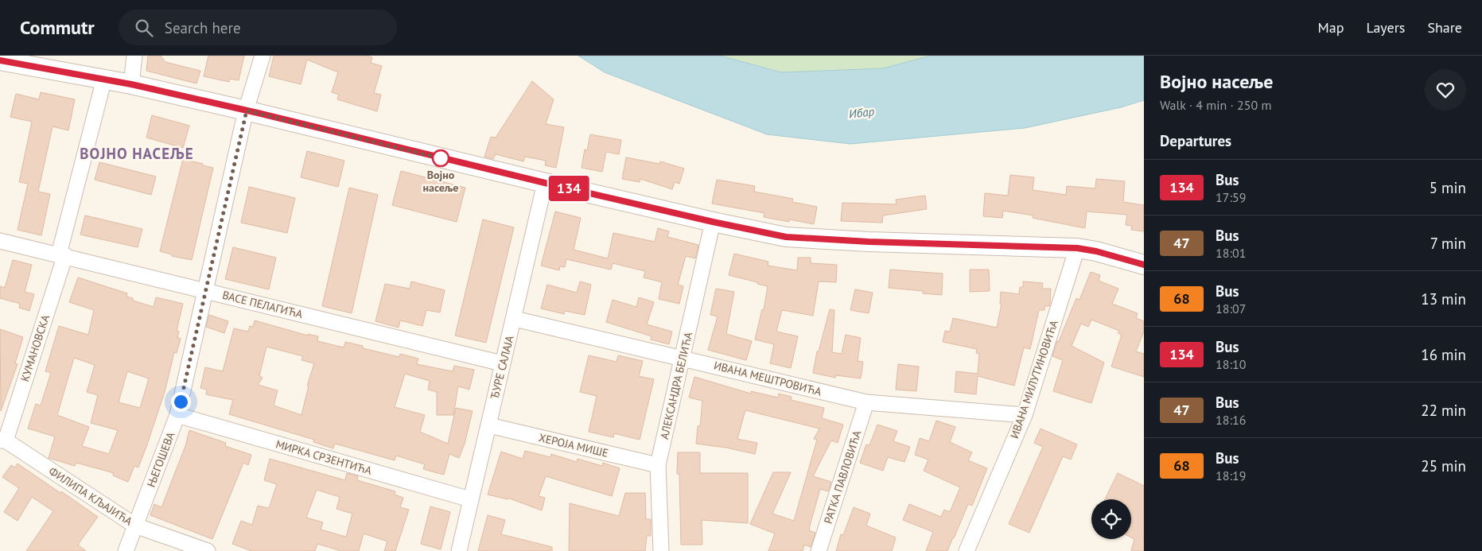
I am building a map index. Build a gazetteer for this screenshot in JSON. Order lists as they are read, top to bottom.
{
  "streets": {
    "street": [
      "ВАСЕ ПЕЛАГИЋА",
      "КУМАНОВСКА",
      "ЂУРЕ САЛАЈА",
      "ИВАНА МЕШТРОВИЋА",
      "ИВАНА МИЛУТИНОВИЋА",
      "АЛЕКСАНДРА БЕЛИЋА",
      "ХЕРОЈА МИШЕ",
      "МИРКА СРЗЕНТИЋА",
      "ЊЕГОШЕВА",
      "РАТКА ПАВЛОВИЋА",
      "ФИЛИПА КЉАЈИЋА"
    ]
  },
  "crossings": [
    ["ВАСЕ ПЕЛАГИЋА", "КУМАНОВСКА"],
    ["ВАСЕ ПЕЛАГИЋА", "ЂУРЕ САЛАЈА"],
    ["ВАСЕ ПЕЛАГИЋА", "ЊЕГОШЕВА"],
    ["КУМАНОВСКА", "ФИЛИПА КЉАЈИЋА"],
    ["ЂУРЕ САЛАЈА", "ИВАНА МЕШТРОВИЋА"],
    ["ЂУРЕ САЛАЈА", "ХЕРОЈА МИШЕ"],
    ["ЂУРЕ САЛАЈА", "МИРКА СРЗЕНТИЋА"],
    ["ИВАНА МЕШТРОВИЋА", "ИВАНА МИЛУТИНОВИЋА"],
    ["ИВАНА МЕШТРОВИЋА", "АЛЕКСАНДРА БЕЛИЋА"],
    ["ИВАНА МЕШТРОВИЋА", "РАТКА ПАВЛОВИЋА"],
    ["АЛЕКСАНДРА БЕЛИЋА", "ХЕРОЈА МИШЕ"],
    ["МИРКА СРЗЕНТИЋА", "ЊЕГОШЕВА"],
    ["ЊЕГОШЕВА", "ФИЛИПА КЉАЈИЋА"]
  ],
  "districts": ["ВОЈНО НАСЕЉЕ"],
  "water": ["Ибар"],
  "places": ["Војно насеље"],
  "lines": ["bus line 134"],
  "page": {
    "header": "Commutr",
    "search": "Search here",
    "nav": ["Map", "Layers", "Share"],
    "on_map": "134",
    "heading": [
      ["Војно насеље", "Walk · 4 min · 250 m"],
      "Departures"
    ],
    "list": [
      {
        "mark": "134",
        "name": "Bus",
        "note": "17:59",
        "value": "5 min"
      },
      {
        "mark": "47",
        "name": "Bus",
        "note": "18:01",
        "value": "7 min"
      },
      {
        "mark": "68",
        "name": "Bus",
        "note": "18:07",
        "value": "13 min"
      },
      {
        "mark": "134",
        "name": "Bus",
        "note": "18:10",
        "value": "16 min"
      },
      {
        "mark": "47",
        "name": "Bus",
        "note": "18:16",
        "value": "22 min"
      },
      {
        "mark": "68",
        "name": "Bus",
        "note": "18:19",
        "value": "25 min"
      }
    ]
  }
}
